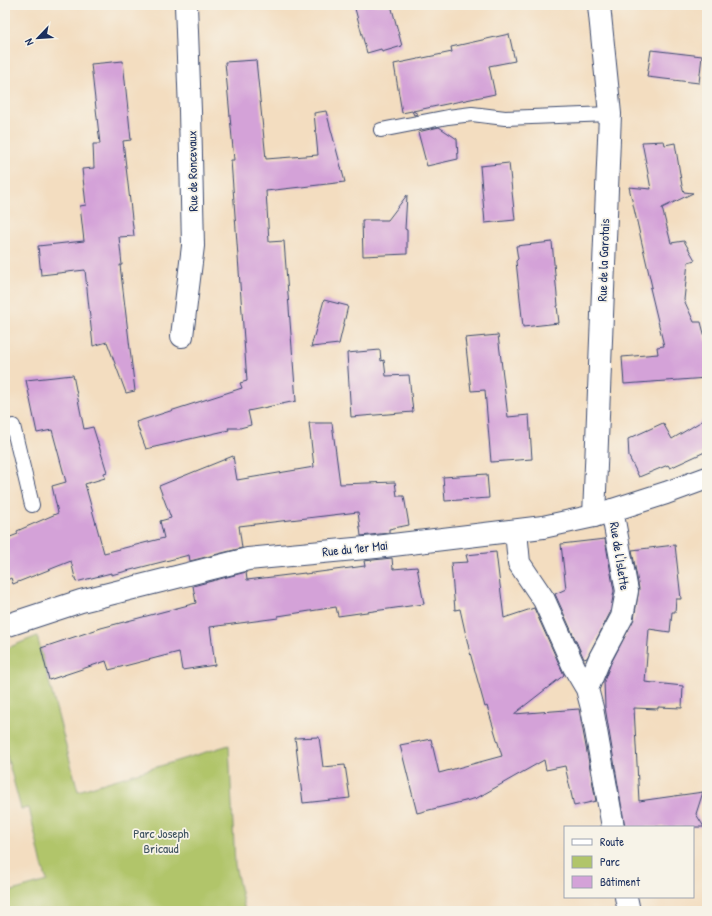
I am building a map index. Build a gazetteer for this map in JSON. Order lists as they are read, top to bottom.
{
  "streets": {
    "street": [
      "Rue de Roncevaux",
      "Rue de la Garotais",
      "Rue du 1er Mai",
      "Rue de l'Islette"
    ]
  },
  "crossings": [
    ["Rue de la Garotais", "Rue du 1er Mai"],
    ["Rue de la Garotais", "Rue de l'Islette"],
    ["Rue du 1er Mai", "Rue de l'Islette"]
  ],
  "parks": ["Parc Joseph Bricaud"],
  "legend": ["Route", "Parc", "Bâtiment"],
  "north": "bottom left"
}
